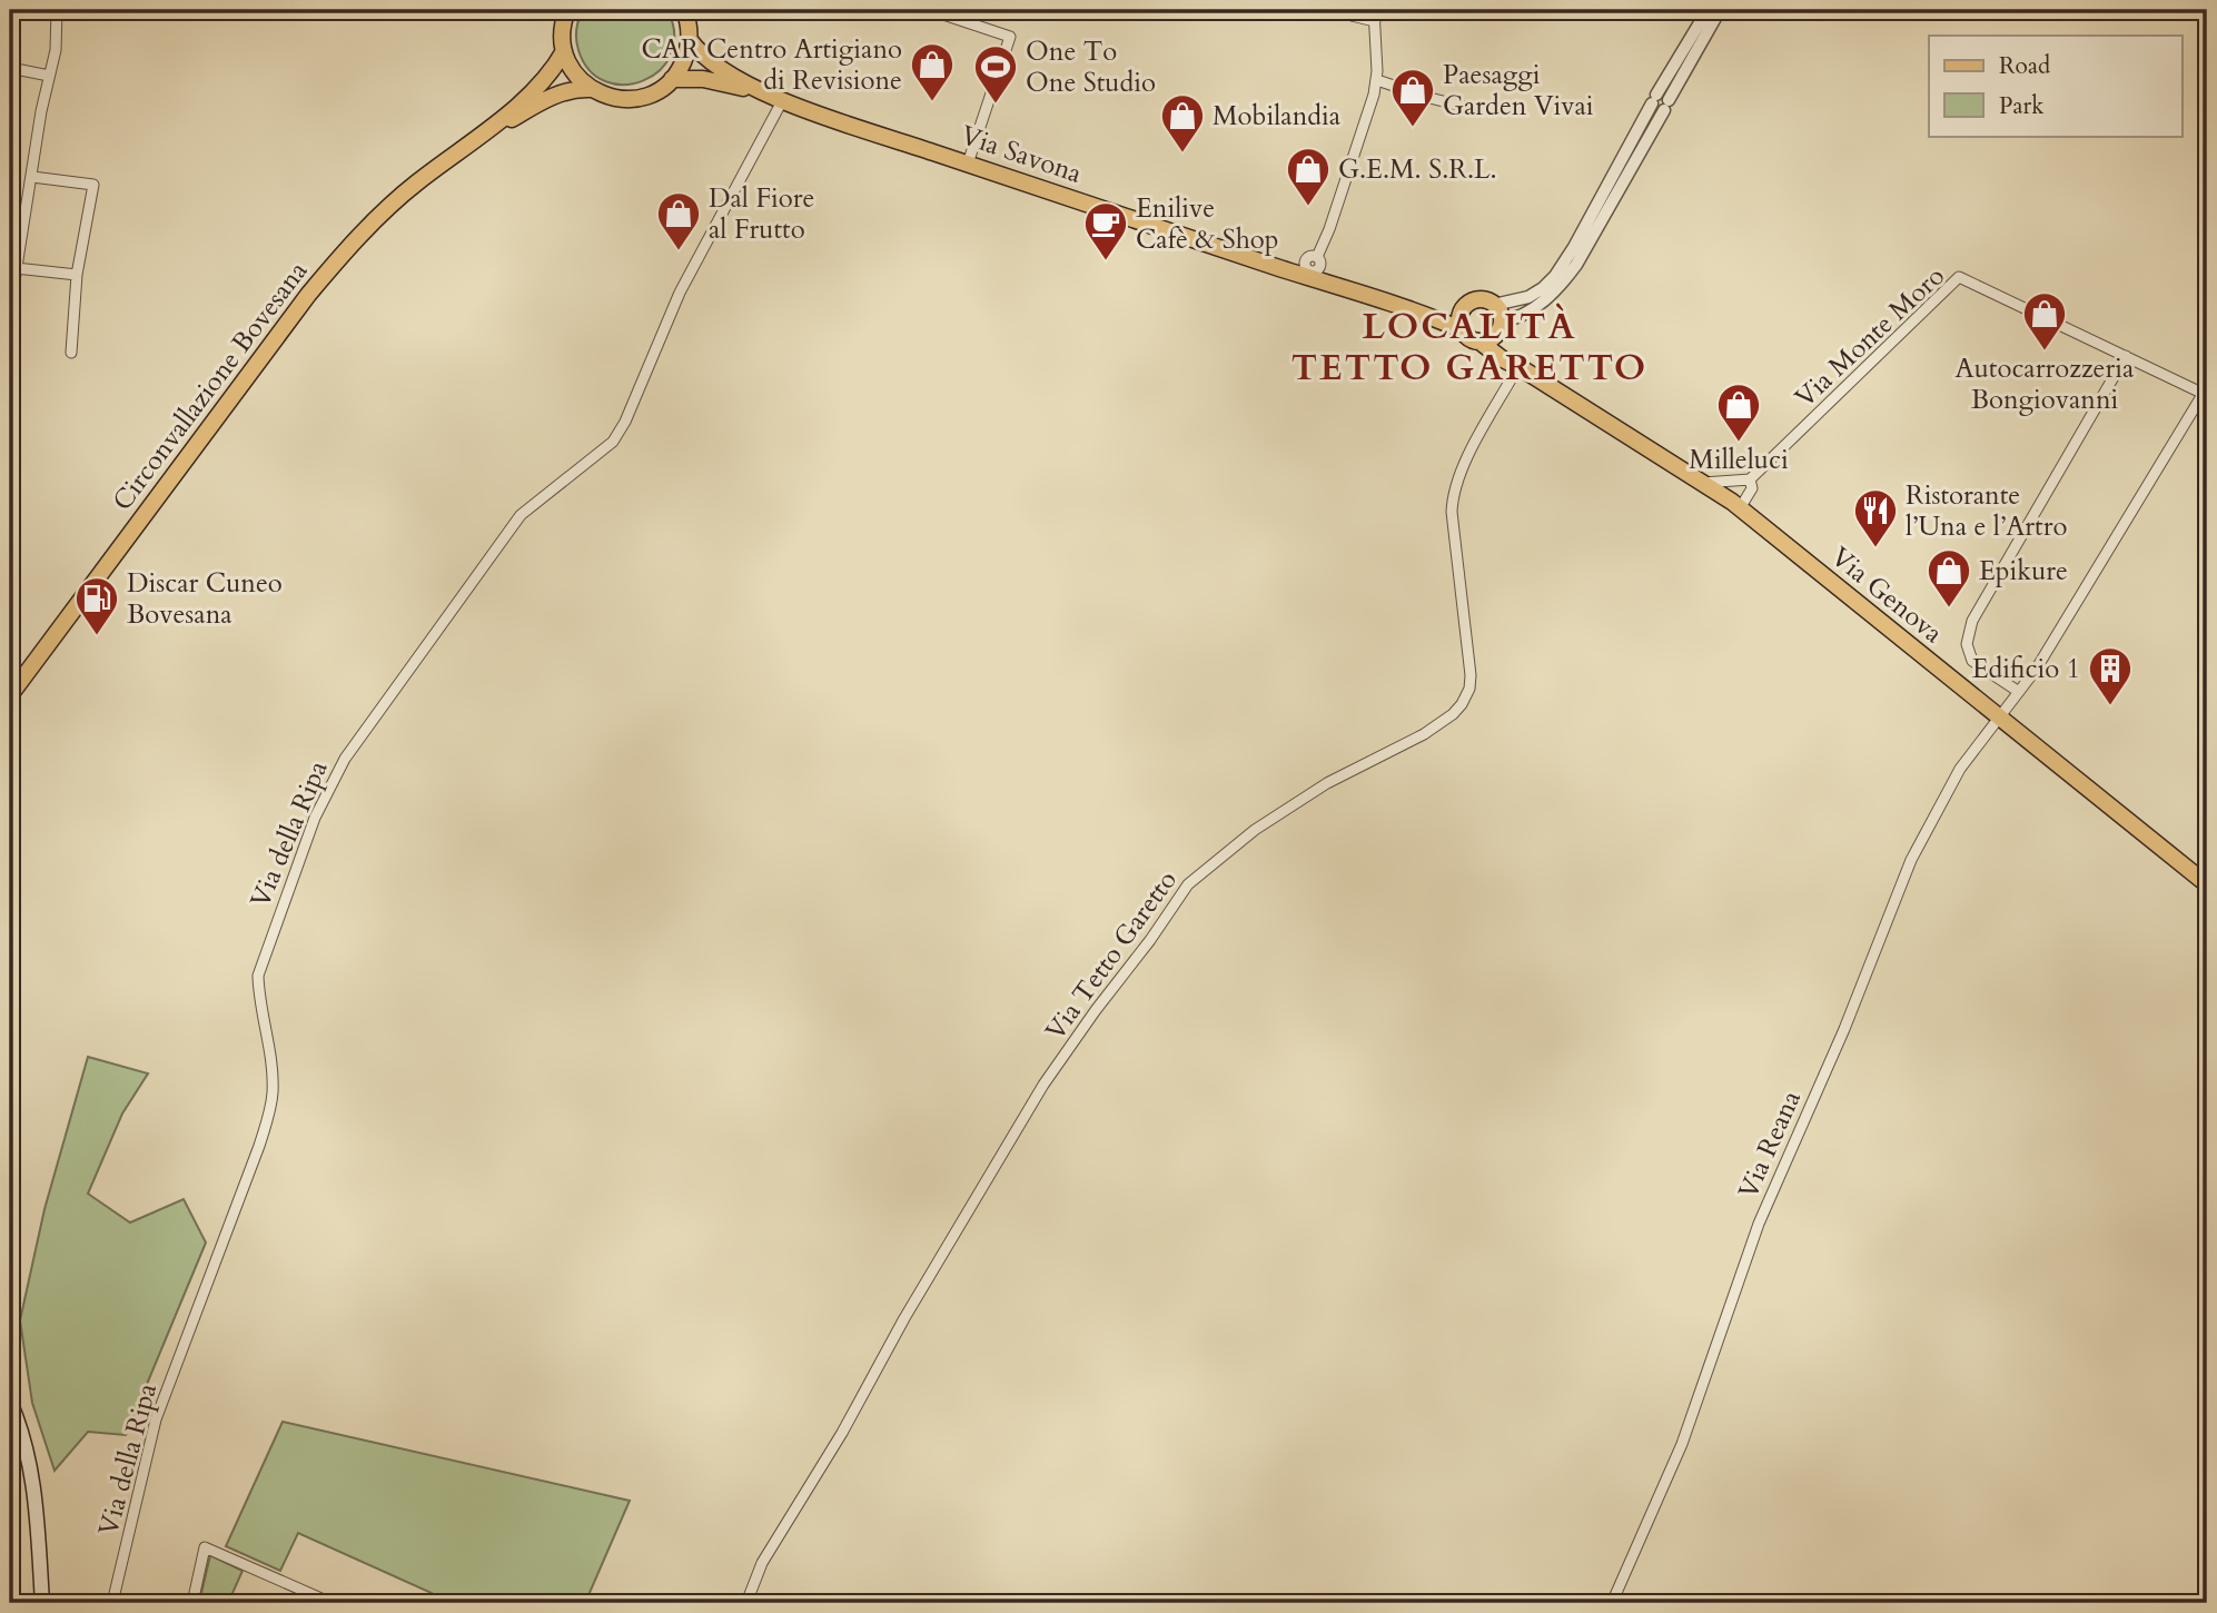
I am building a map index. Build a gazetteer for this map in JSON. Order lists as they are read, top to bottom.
{
  "streets": {
    "main road": ["Via Savona", "Circonvallazione Bovesana", "Via Genova"],
    "street": [
      "Via Monte Moro",
      "Via della Ripa",
      "Via Tetto Garetto",
      "Via Reana"
    ]
  },
  "crossings": [
    ["Via Savona", "Via Genova"],
    ["Via Savona", "Via della Ripa"],
    ["Via Monte Moro", "Via Genova"],
    ["Via Monte Moro", "Via Reana"],
    ["Via Genova", "Via Tetto Garetto"],
    ["Via Genova", "Via Reana"]
  ],
  "districts": ["LOCALITÀ TETTO GARETTO"],
  "places": {
    "shop": [
      "CAR Centro Artigiano di Revisione",
      "Paesaggi Garden Vivai",
      "Mobilandia",
      "G.E.M. S.R.L.",
      "Dal Fiore al Frutto",
      "Autocarrozzeria Bongiovanni",
      "Milleluci",
      "Epikure"
    ],
    "sports": ["One To One Studio"],
    "cafe": ["Enilive Cafè & Shop"],
    "restaurant": ["Ristorante l’Una e l’Artro"],
    "fuel station": ["Discar Cuneo Bovesana"],
    "building": ["Edificio 1"]
  },
  "legend": ["Road", "Park"]
}
